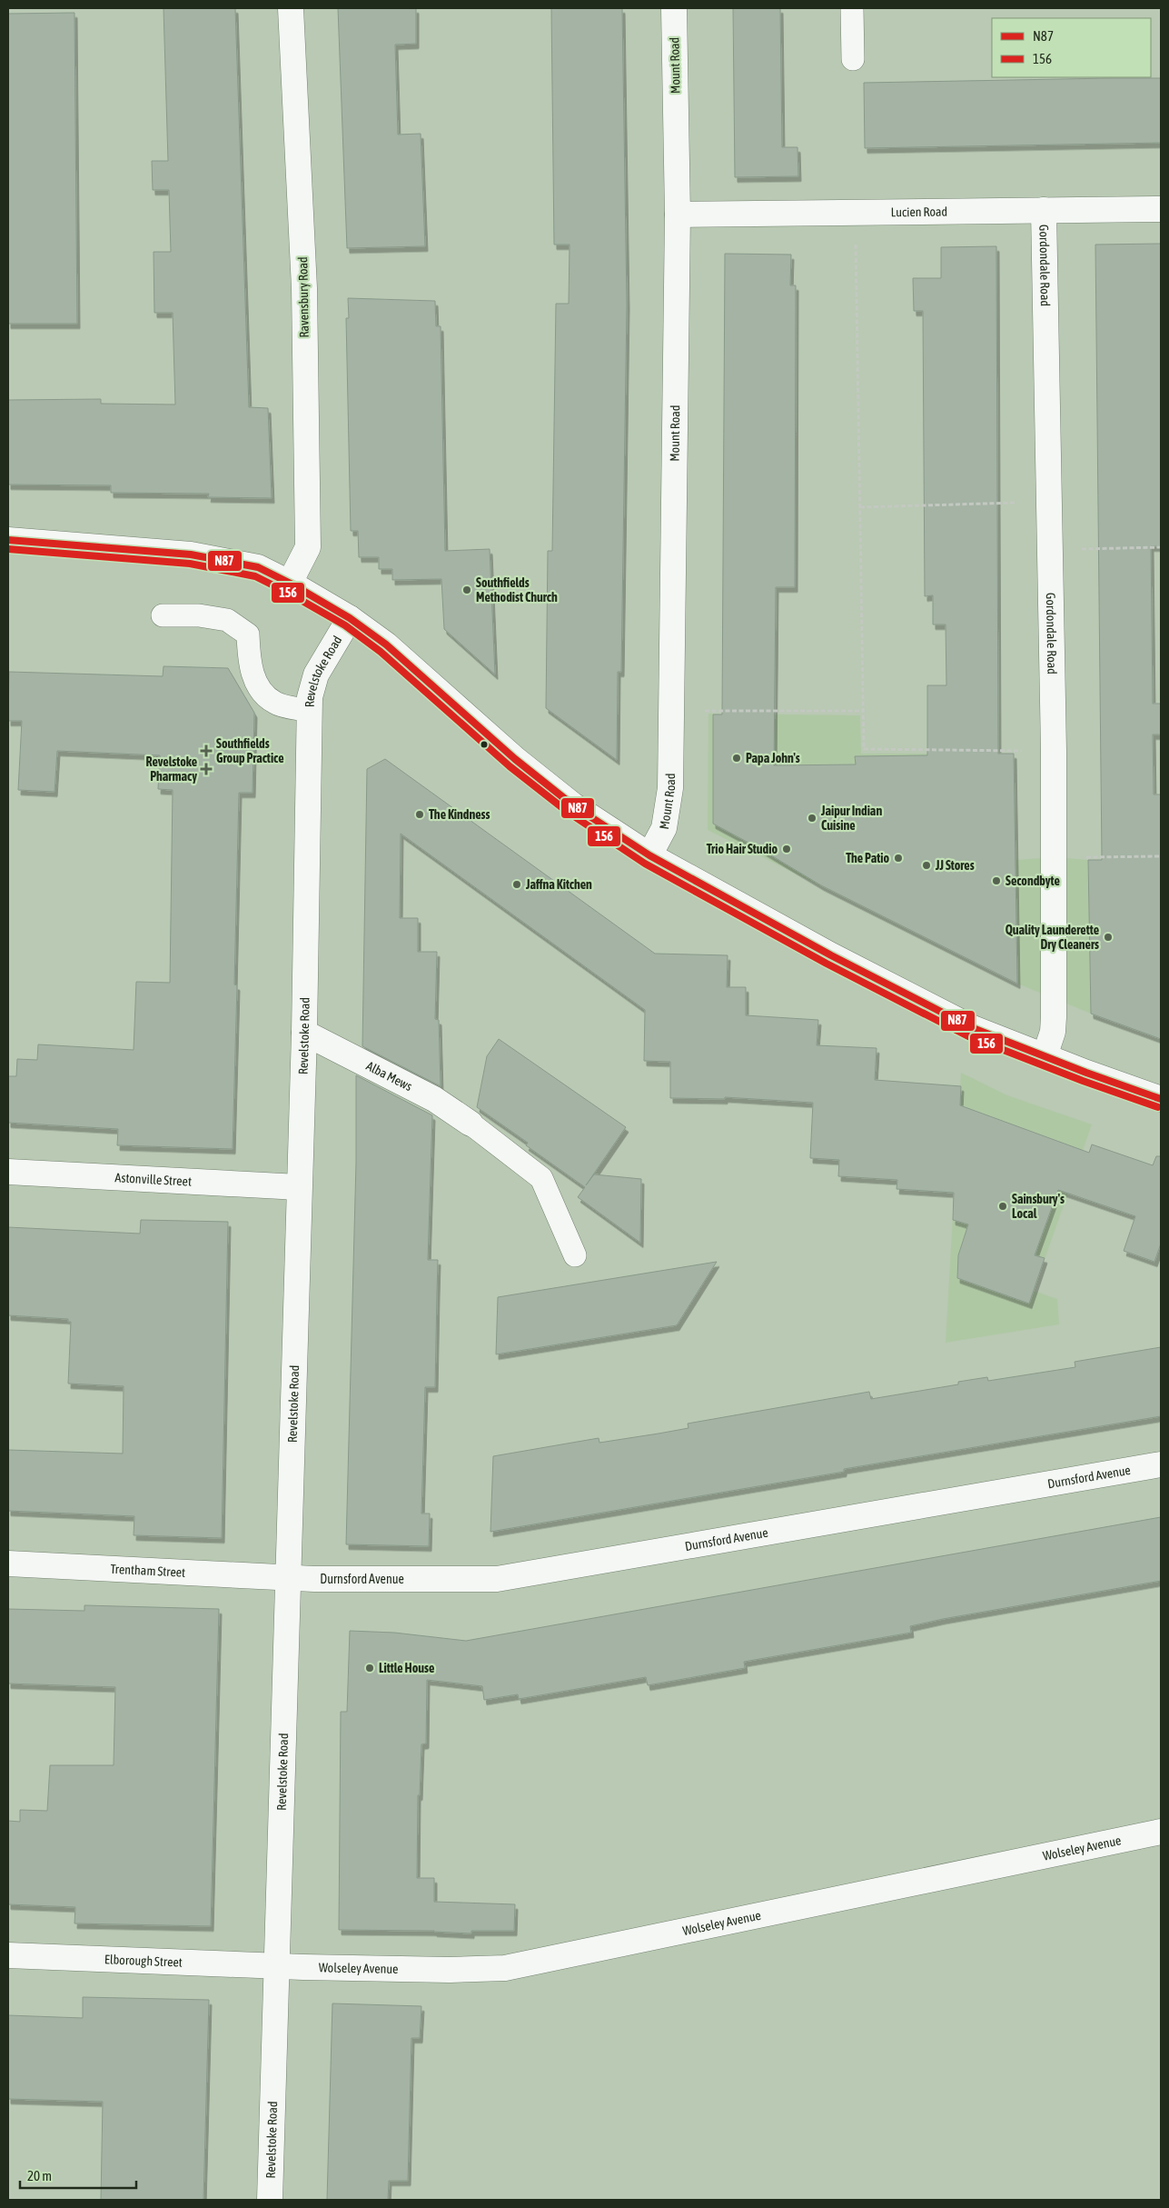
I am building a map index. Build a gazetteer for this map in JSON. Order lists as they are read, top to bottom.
{
  "streets": {
    "street": [
      "Mount Road",
      "Lucien Road",
      "Gordondale Road",
      "Ravensbury Road",
      "Revelstoke Road",
      "Alba Mews",
      "Astonville Street",
      "Durnsford Avenue",
      "Trentham Street",
      "Wolseley Avenue",
      "Elborough Street"
    ]
  },
  "crossings": [
    ["Mount Road", "Lucien Road"],
    ["Lucien Road", "Gordondale Road"],
    ["Revelstoke Road", "Alba Mews"],
    ["Revelstoke Road", "Astonville Street"],
    ["Revelstoke Road", "Durnsford Avenue"],
    ["Revelstoke Road", "Trentham Street"],
    ["Revelstoke Road", "Wolseley Avenue"],
    ["Revelstoke Road", "Elborough Street"],
    ["Durnsford Avenue", "Trentham Street"],
    ["Wolseley Avenue", "Elborough Street"]
  ],
  "places": {
    "other": [
      "Southfields Methodist Church",
      "Papa John's",
      "The Kindness",
      "Jaipur Indian Cuisine",
      "Trio Hair Studio",
      "The Patio",
      "JJ Stores",
      "Secondbyte",
      "Jaffna Kitchen",
      "Quality Launderette Dry Cleaners",
      "Sainsbury's Local",
      "Little House"
    ],
    "health": ["Southfields Group Practice", "Revelstoke Pharmacy"]
  },
  "lines": ["transit line N87", "transit line 156"],
  "legend": ["N87", "156"],
  "scale_bar": "20 m"
}
